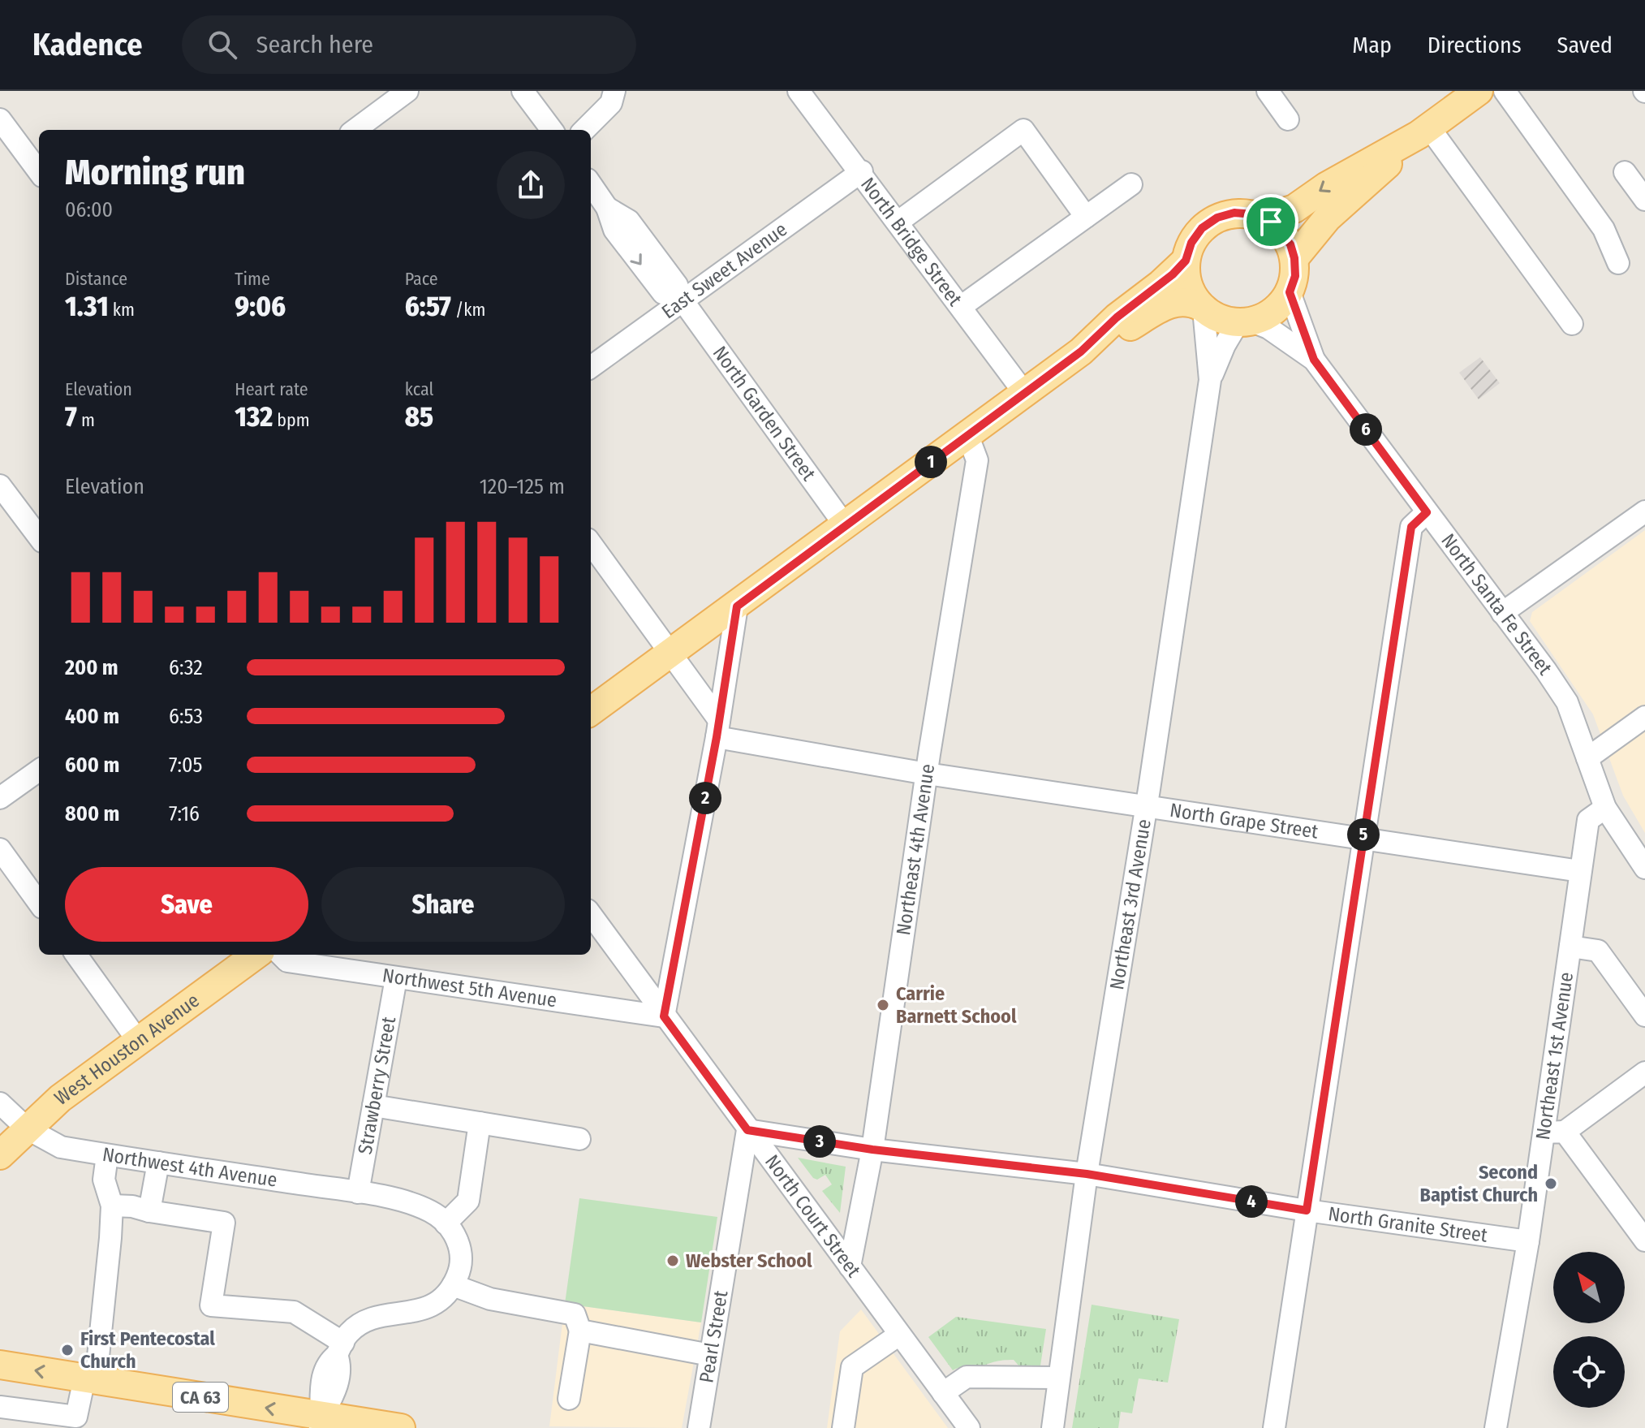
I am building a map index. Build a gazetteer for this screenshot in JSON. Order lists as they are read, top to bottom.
{
  "streets": {
    "main road": ["West Houston Avenue", "CA 63"],
    "street": [
      "North Bridge Street",
      "East Sweet Avenue",
      "North Garden Street",
      "North Santa Fe Street",
      "North Grape Street",
      "Northeast 4th Avenue",
      "Northeast 3rd Avenue",
      "Northwest 5th Avenue",
      "Northeast 1st Avenue",
      "Strawberry Street",
      "Northwest 4th Avenue",
      "North Court Street",
      "North Granite Street",
      "Pearl Street"
    ]
  },
  "crossings": [
    ["North Bridge Street", "East Sweet Avenue"],
    ["East Sweet Avenue", "North Garden Street"],
    ["North Santa Fe Street", "Northeast 3rd Avenue"],
    ["North Santa Fe Street", "Northeast 1st Avenue"],
    ["North Grape Street", "Northeast 4th Avenue"],
    ["North Grape Street", "Northeast 3rd Avenue"],
    ["North Grape Street", "Northeast 1st Avenue"],
    ["Northeast 4th Avenue", "North Court Street"],
    ["Northeast 4th Avenue", "North Granite Street"],
    ["Northeast 3rd Avenue", "North Granite Street"],
    ["Northwest 5th Avenue", "Strawberry Street"],
    ["Northwest 5th Avenue", "North Court Street"],
    ["West Houston Avenue", "Northwest 4th Avenue"],
    ["Northeast 1st Avenue", "North Granite Street"],
    ["Strawberry Street", "Northwest 4th Avenue"],
    ["North Court Street", "North Granite Street"],
    ["North Court Street", "Pearl Street"],
    ["North Granite Street", "Pearl Street"]
  ],
  "places": [
    "Carrie Barnett School",
    "Second Baptist Church",
    "Webster School",
    "First Pentecostal Church"
  ],
  "north": "top left",
  "page": {
    "header": "Kadence",
    "search": "Search here",
    "nav": ["Map", "Directions", "Saved"],
    "heading": ["Morning run", "06:00"],
    "stats": [
      ["Distance", "1.31 km"],
      ["Time", "9:06"],
      ["Pace", "6:57 /km"],
      ["Elevation", "7 m"],
      ["Heart rate", "132 bpm"],
      ["kcal", "85"]
    ],
    "pins": [
      "6",
      "1",
      "2",
      "5",
      "3",
      "4"
    ],
    "chart": ["Elevation", "120–125 m"],
    "list": [
      {
        "name": "200 m",
        "note": "6:32"
      },
      {
        "name": "400 m",
        "note": "6:53"
      },
      {
        "name": "600 m",
        "note": "7:05"
      },
      {
        "name": "800 m",
        "note": "7:16"
      }
    ],
    "buttons": ["Save", "Share"]
  }
}
